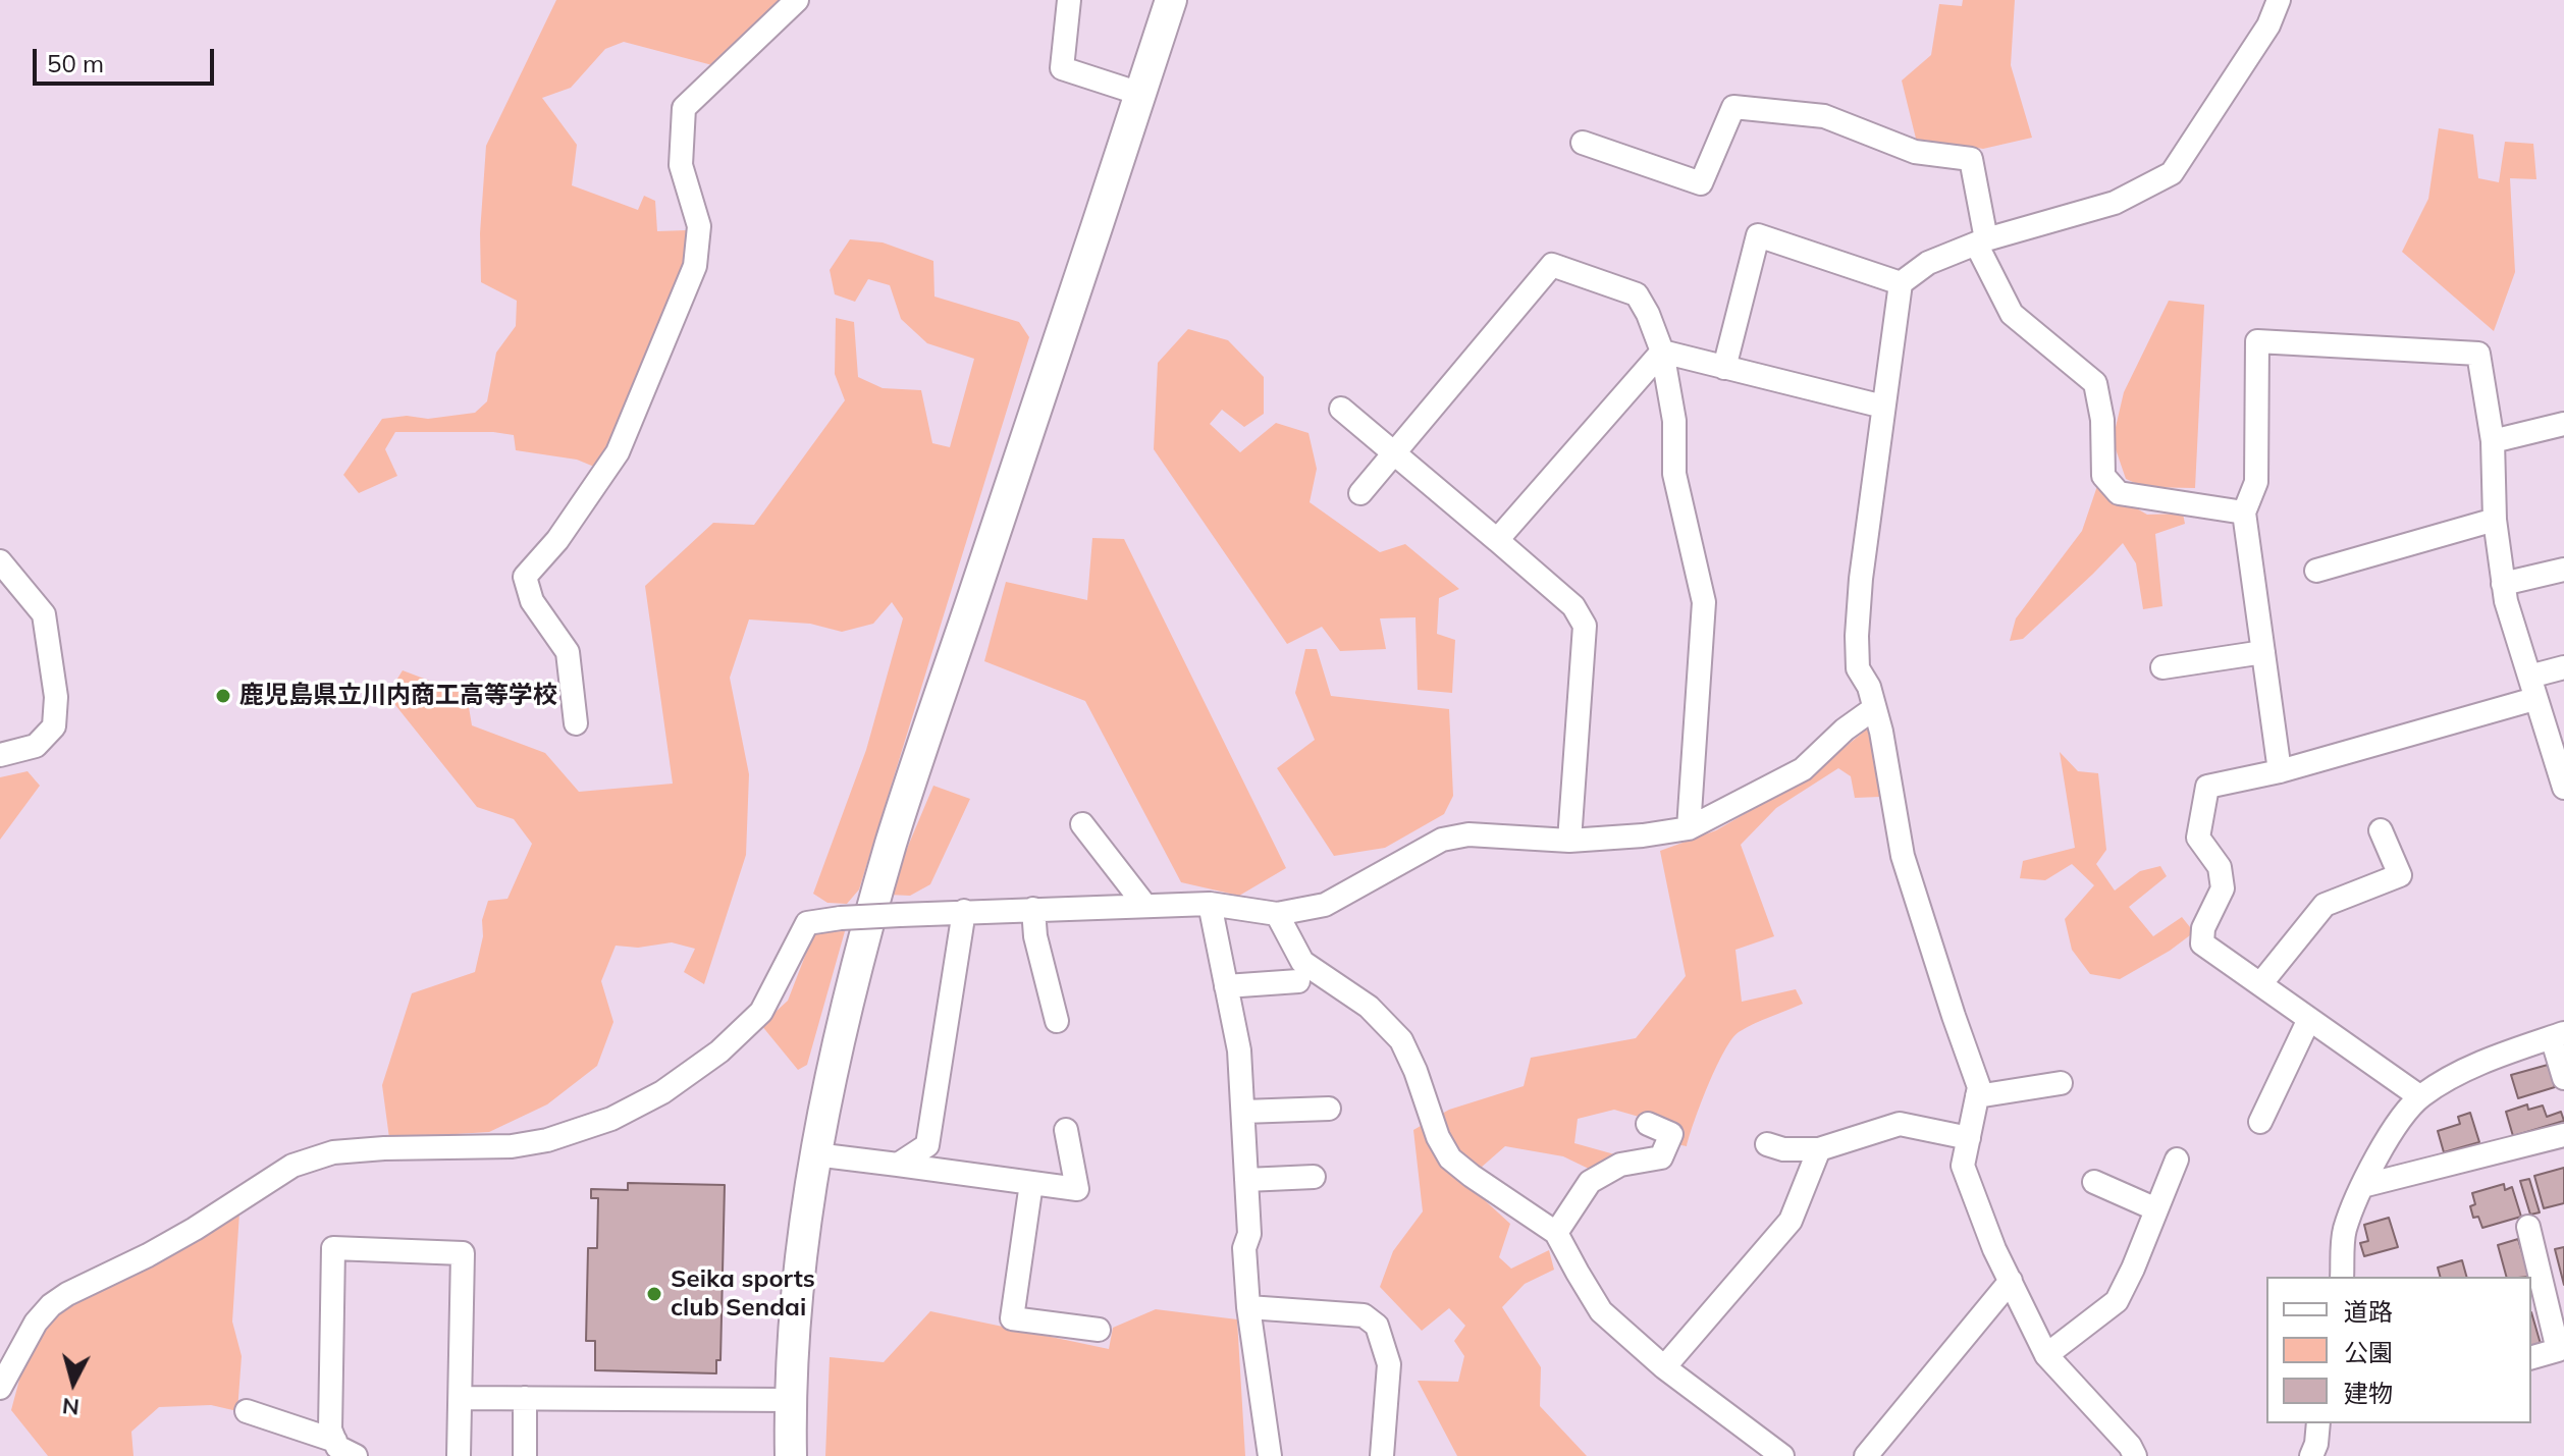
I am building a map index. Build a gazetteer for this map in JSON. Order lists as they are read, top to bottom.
{
  "places": ["鹿児島県立川内商工高等学校", "Seika sports club Sendai"],
  "legend": ["道路", "公園", "建物"],
  "scale_bar": "50 m",
  "north": "bottom"
}
